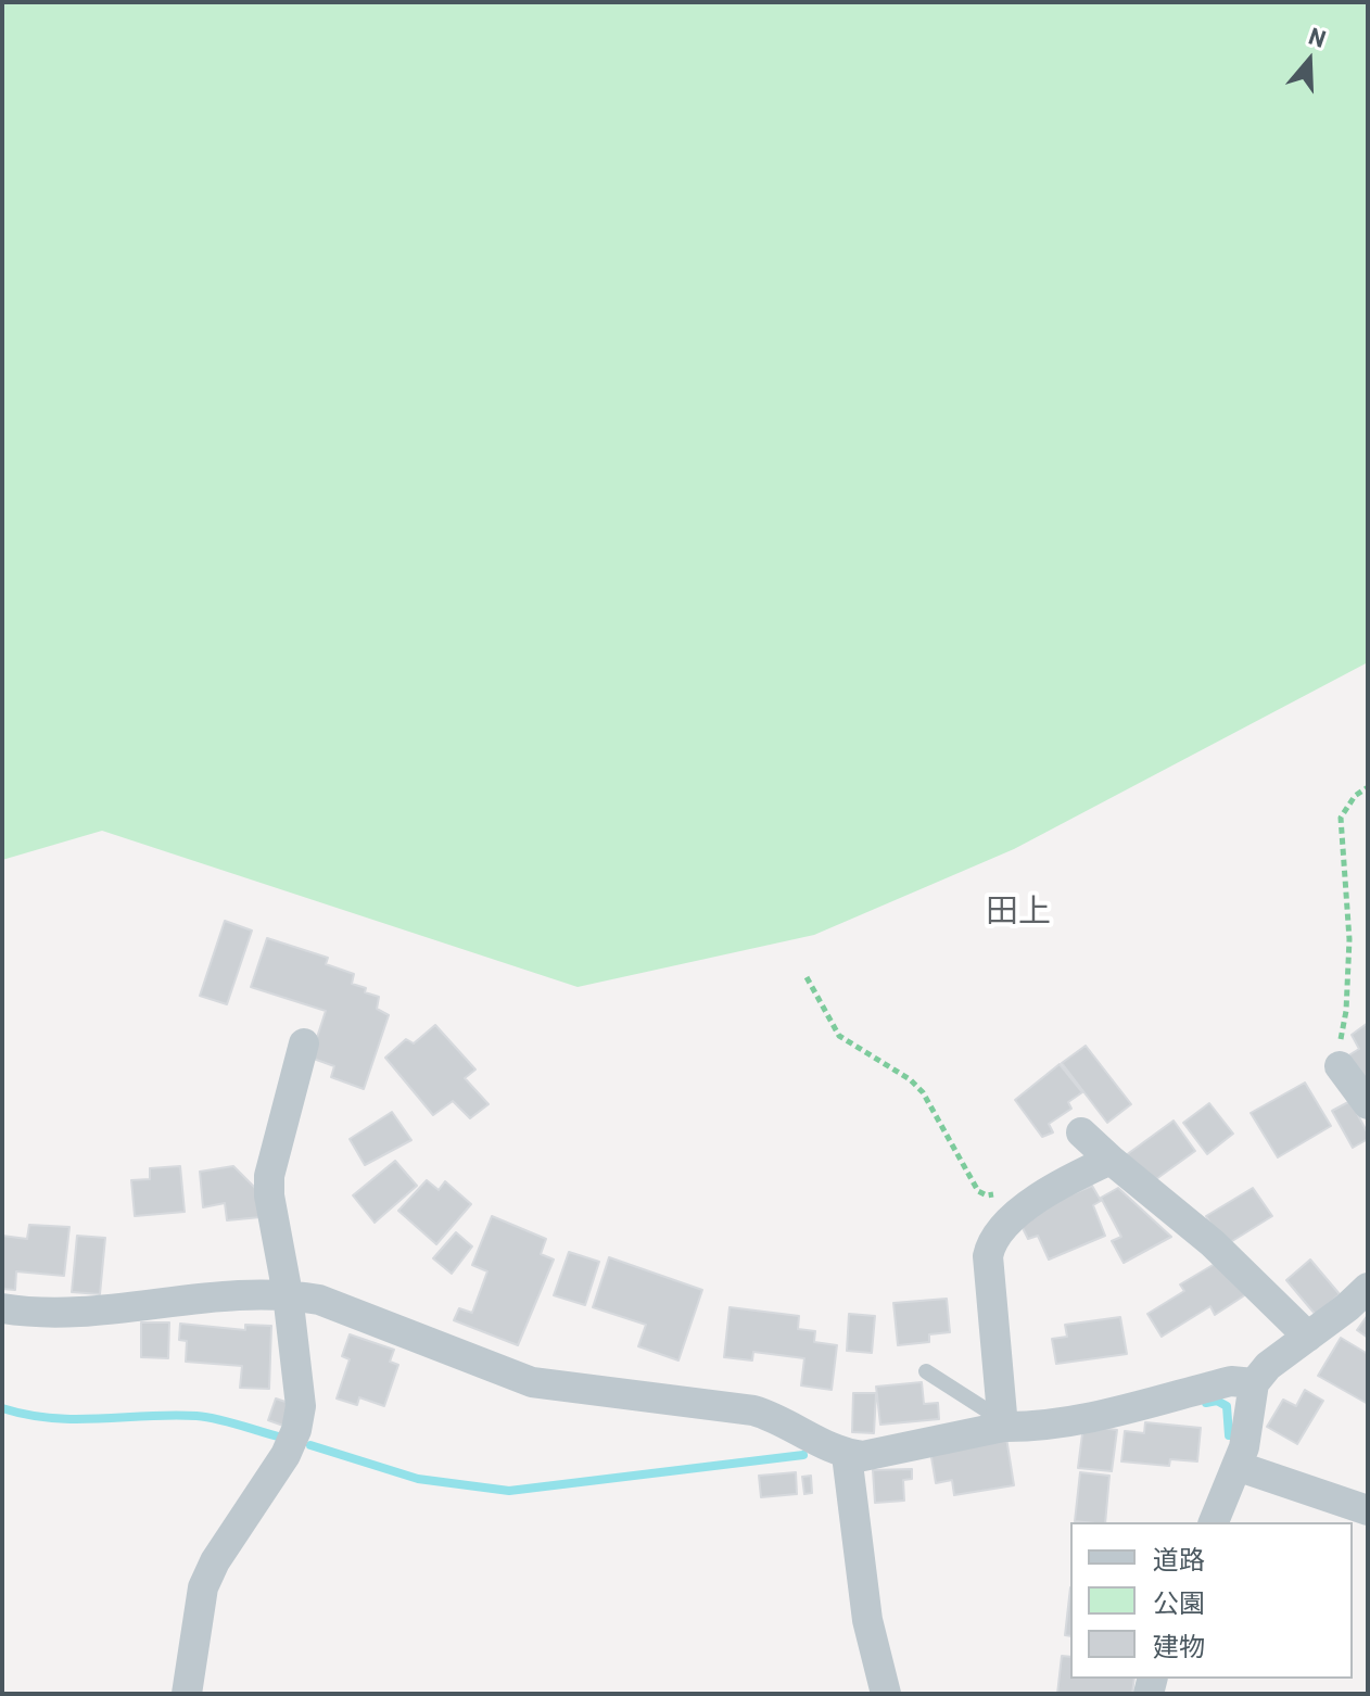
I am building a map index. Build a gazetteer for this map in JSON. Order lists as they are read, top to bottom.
{
  "districts": ["田上"],
  "legend": ["道路", "公園", "建物"],
  "north": "top"
}
